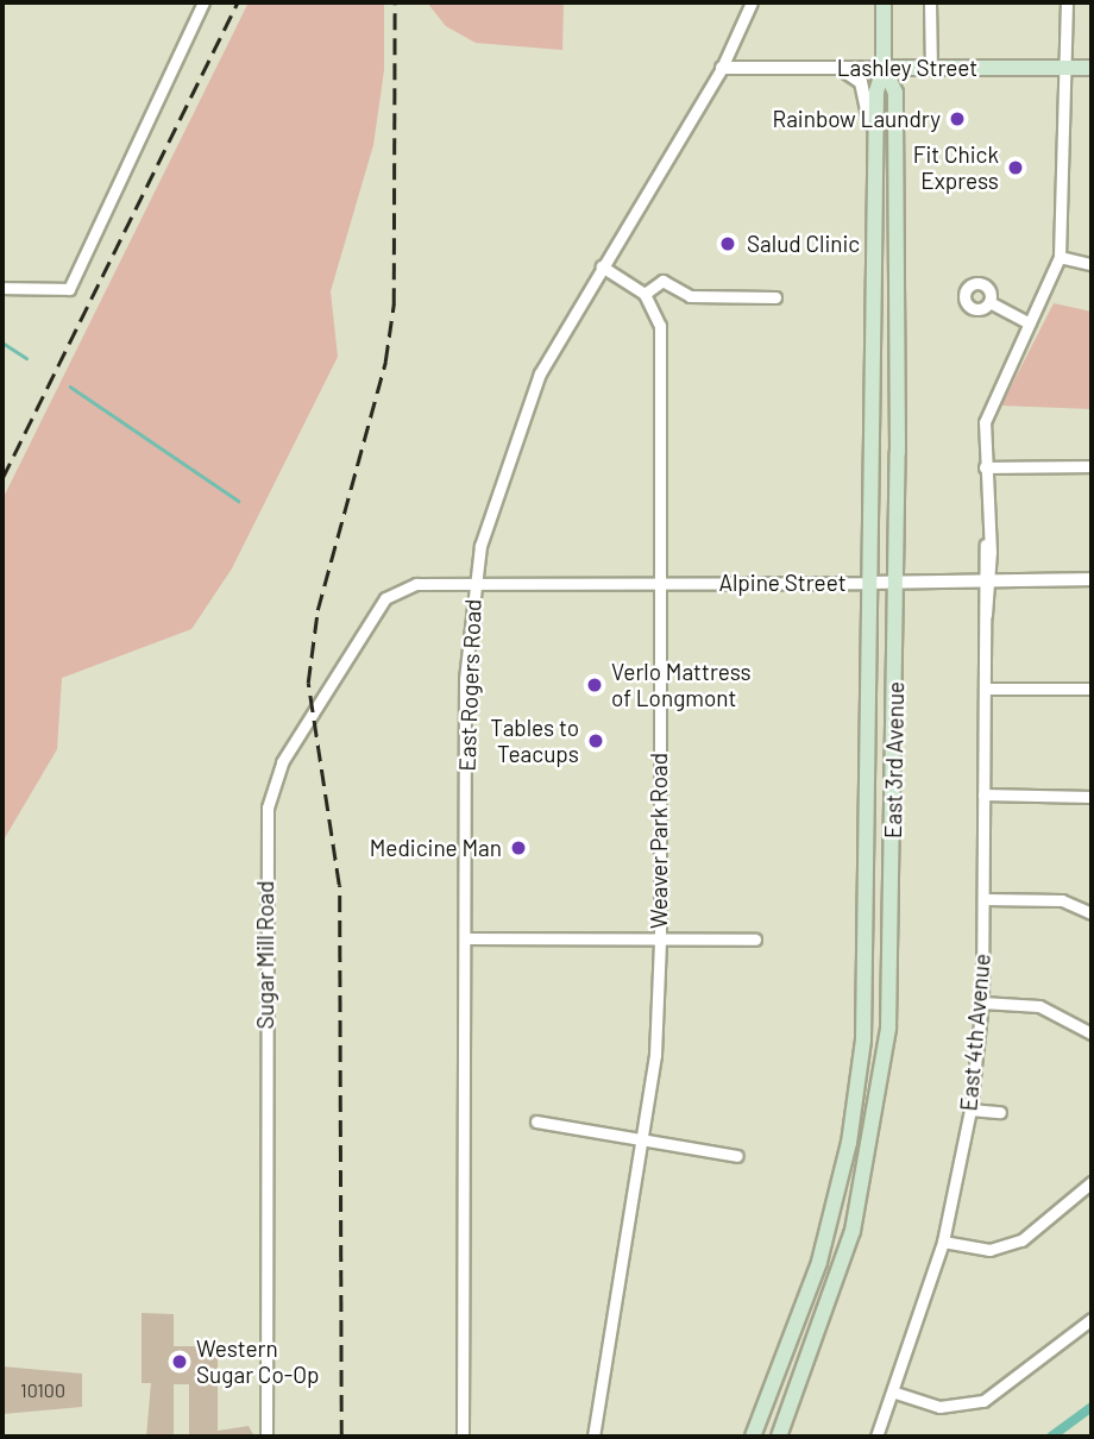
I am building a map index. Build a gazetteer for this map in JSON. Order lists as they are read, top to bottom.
{
  "streets": {
    "main road": ["Lashley Street", "East 3rd Avenue"],
    "street": [
      "Alpine Street",
      "East Rogers Road",
      "Weaver Park Road",
      "Sugar Mill Road",
      "East 4th Avenue"
    ]
  },
  "crossings": [
    ["Lashley Street", "East Rogers Road"],
    ["Lashley Street", "East 3rd Avenue"],
    ["Lashley Street", "East 4th Avenue"],
    ["Alpine Street", "East Rogers Road"],
    ["Alpine Street", "East 3rd Avenue"],
    ["Alpine Street", "Weaver Park Road"],
    ["Alpine Street", "Sugar Mill Road"],
    ["Alpine Street", "East 4th Avenue"],
    ["East Rogers Road", "Sugar Mill Road"]
  ],
  "places": [
    "Rainbow Laundry",
    "Fit Chick Express",
    "Salud Clinic",
    "Verlo Mattress of Longmont",
    "Tables to Teacups",
    "Medicine Man",
    "Western Sugar Co-Op"
  ],
  "house_numbers": ["10100"]
}
